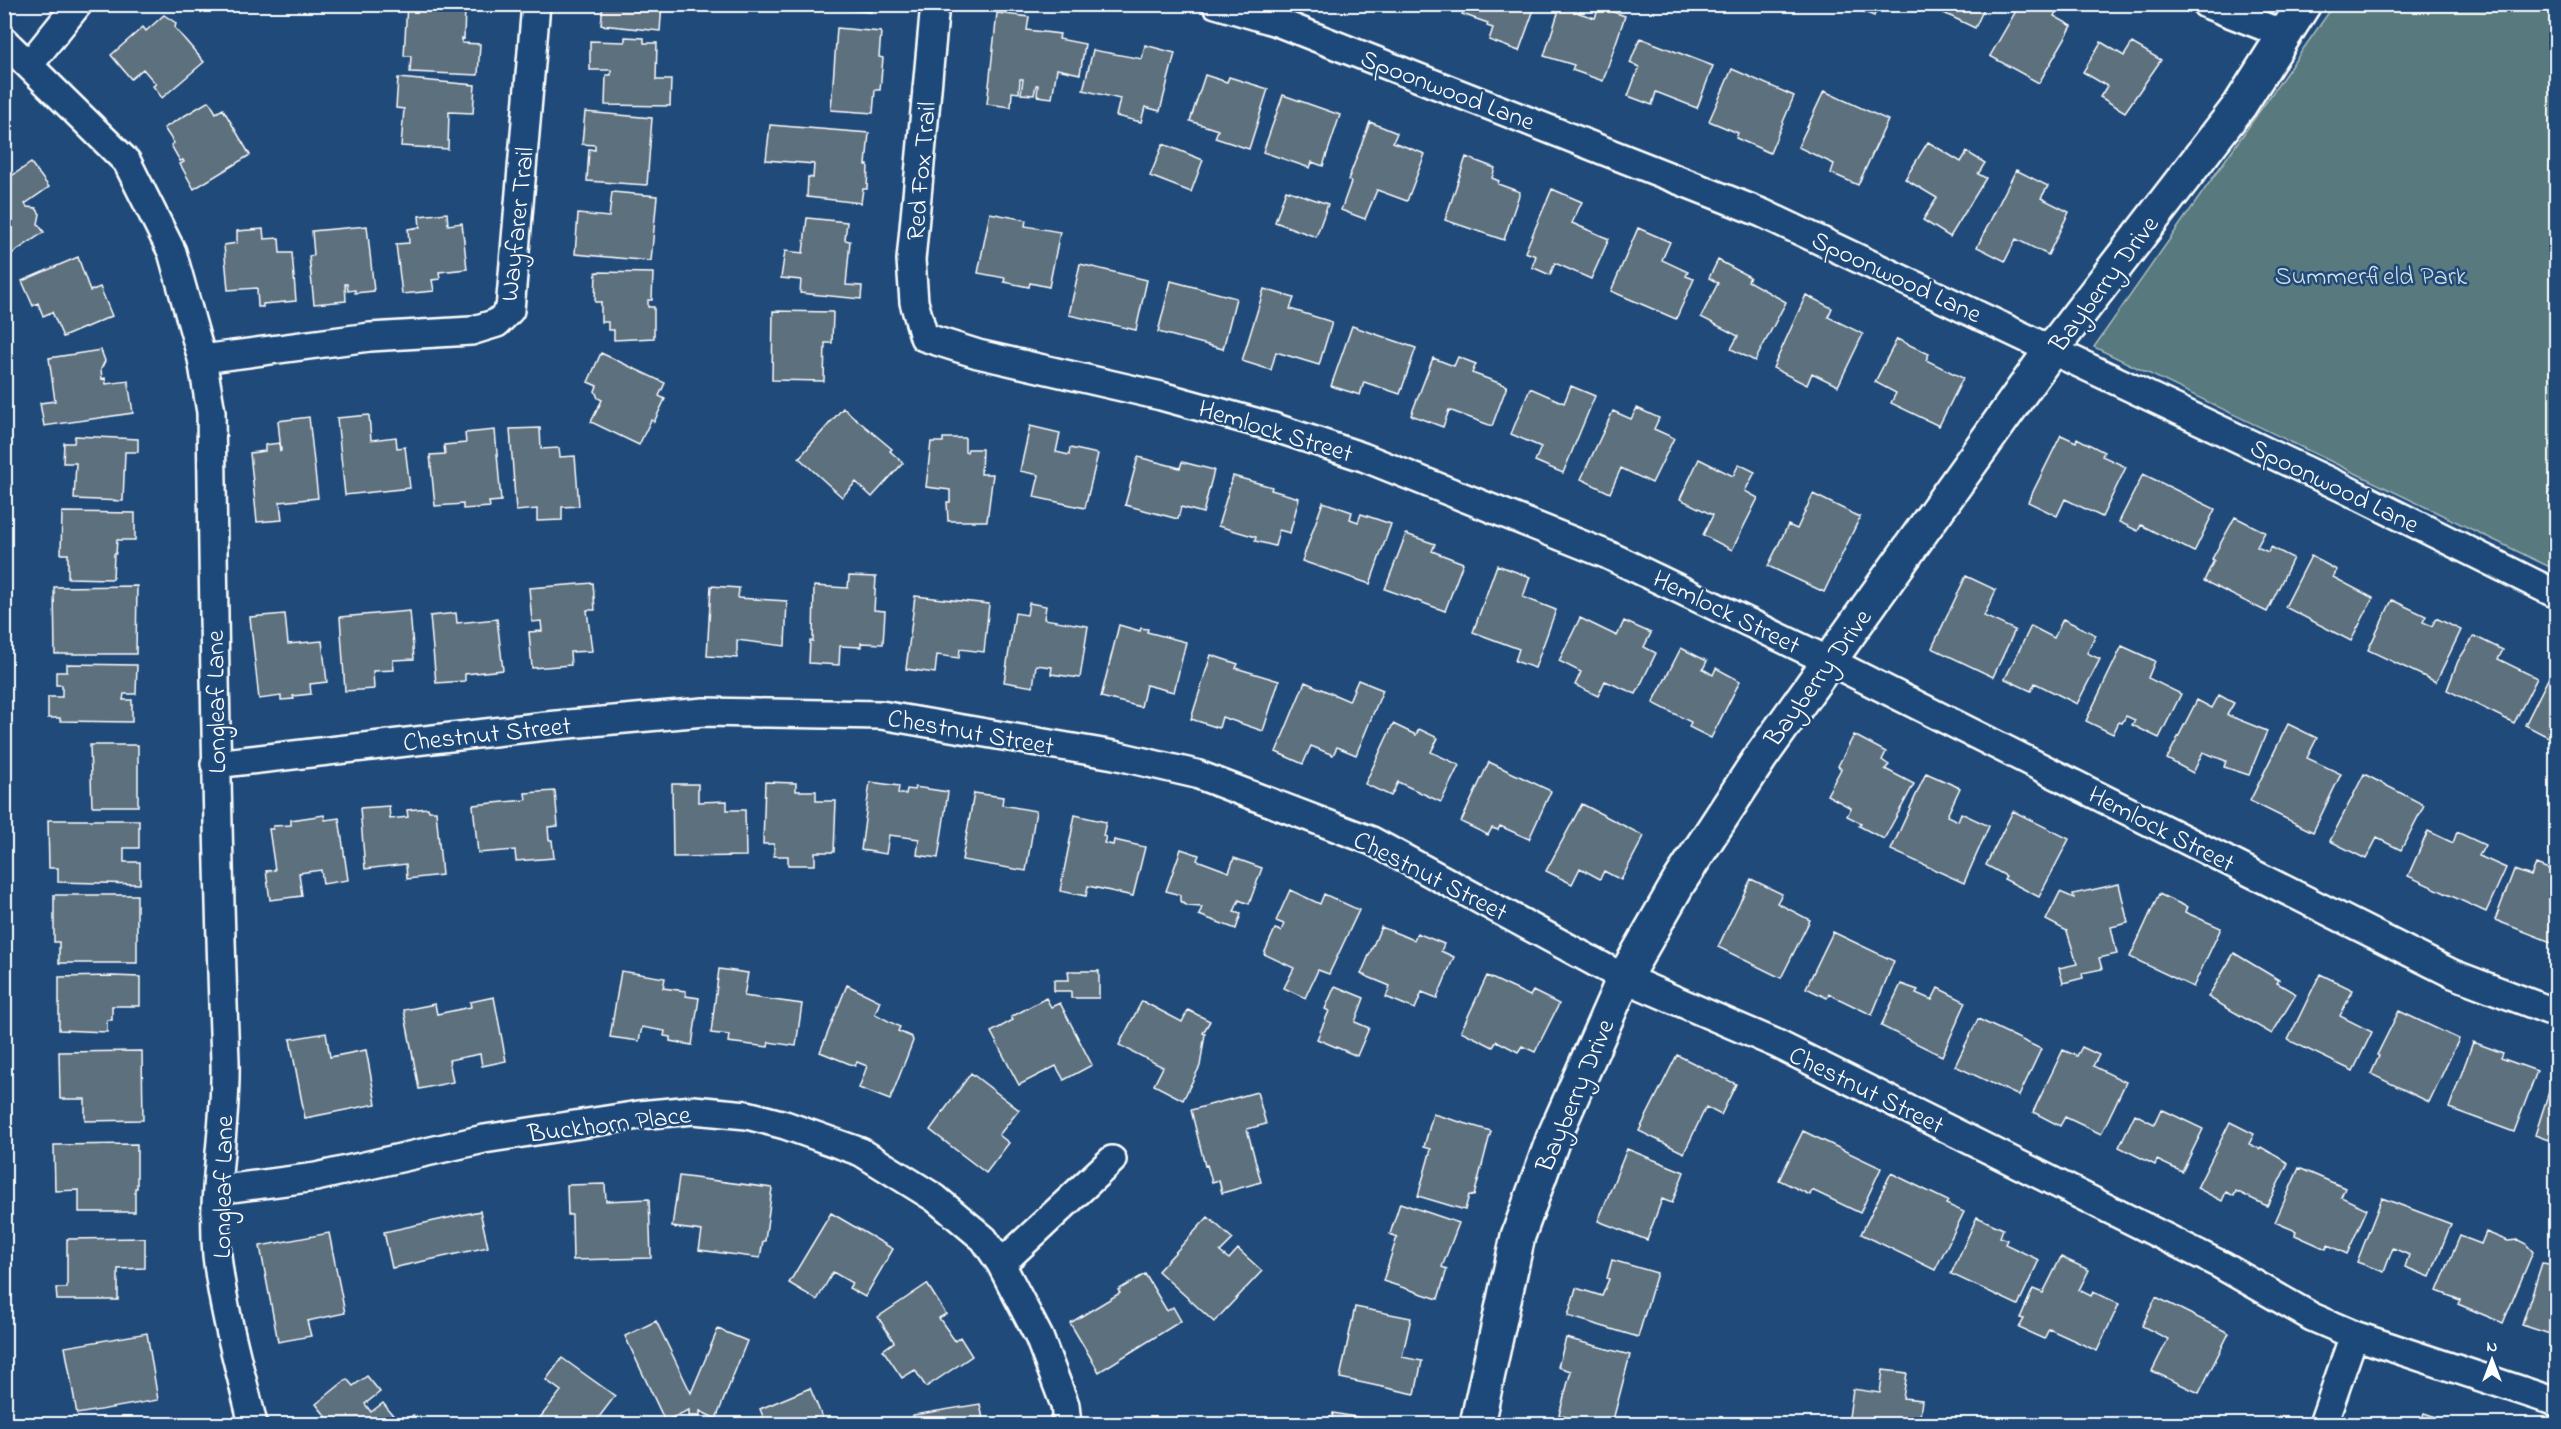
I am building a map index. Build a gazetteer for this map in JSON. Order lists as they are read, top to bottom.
{
  "streets": {
    "street": [
      "Spoonwood Lane",
      "Red Fox Trail",
      "Wayfarer Trail",
      "Bayberry Drive",
      "Hemlock Street",
      "Longleaf Lane",
      "Chestnut Street",
      "Buckhorn Place"
    ]
  },
  "crossings": [
    ["Spoonwood Lane", "Bayberry Drive"],
    ["Red Fox Trail", "Hemlock Street"],
    ["Wayfarer Trail", "Longleaf Lane"],
    ["Bayberry Drive", "Hemlock Street"],
    ["Bayberry Drive", "Chestnut Street"],
    ["Longleaf Lane", "Chestnut Street"],
    ["Longleaf Lane", "Buckhorn Place"]
  ],
  "parks": ["Summerfield Park"],
  "north": "top"
}
